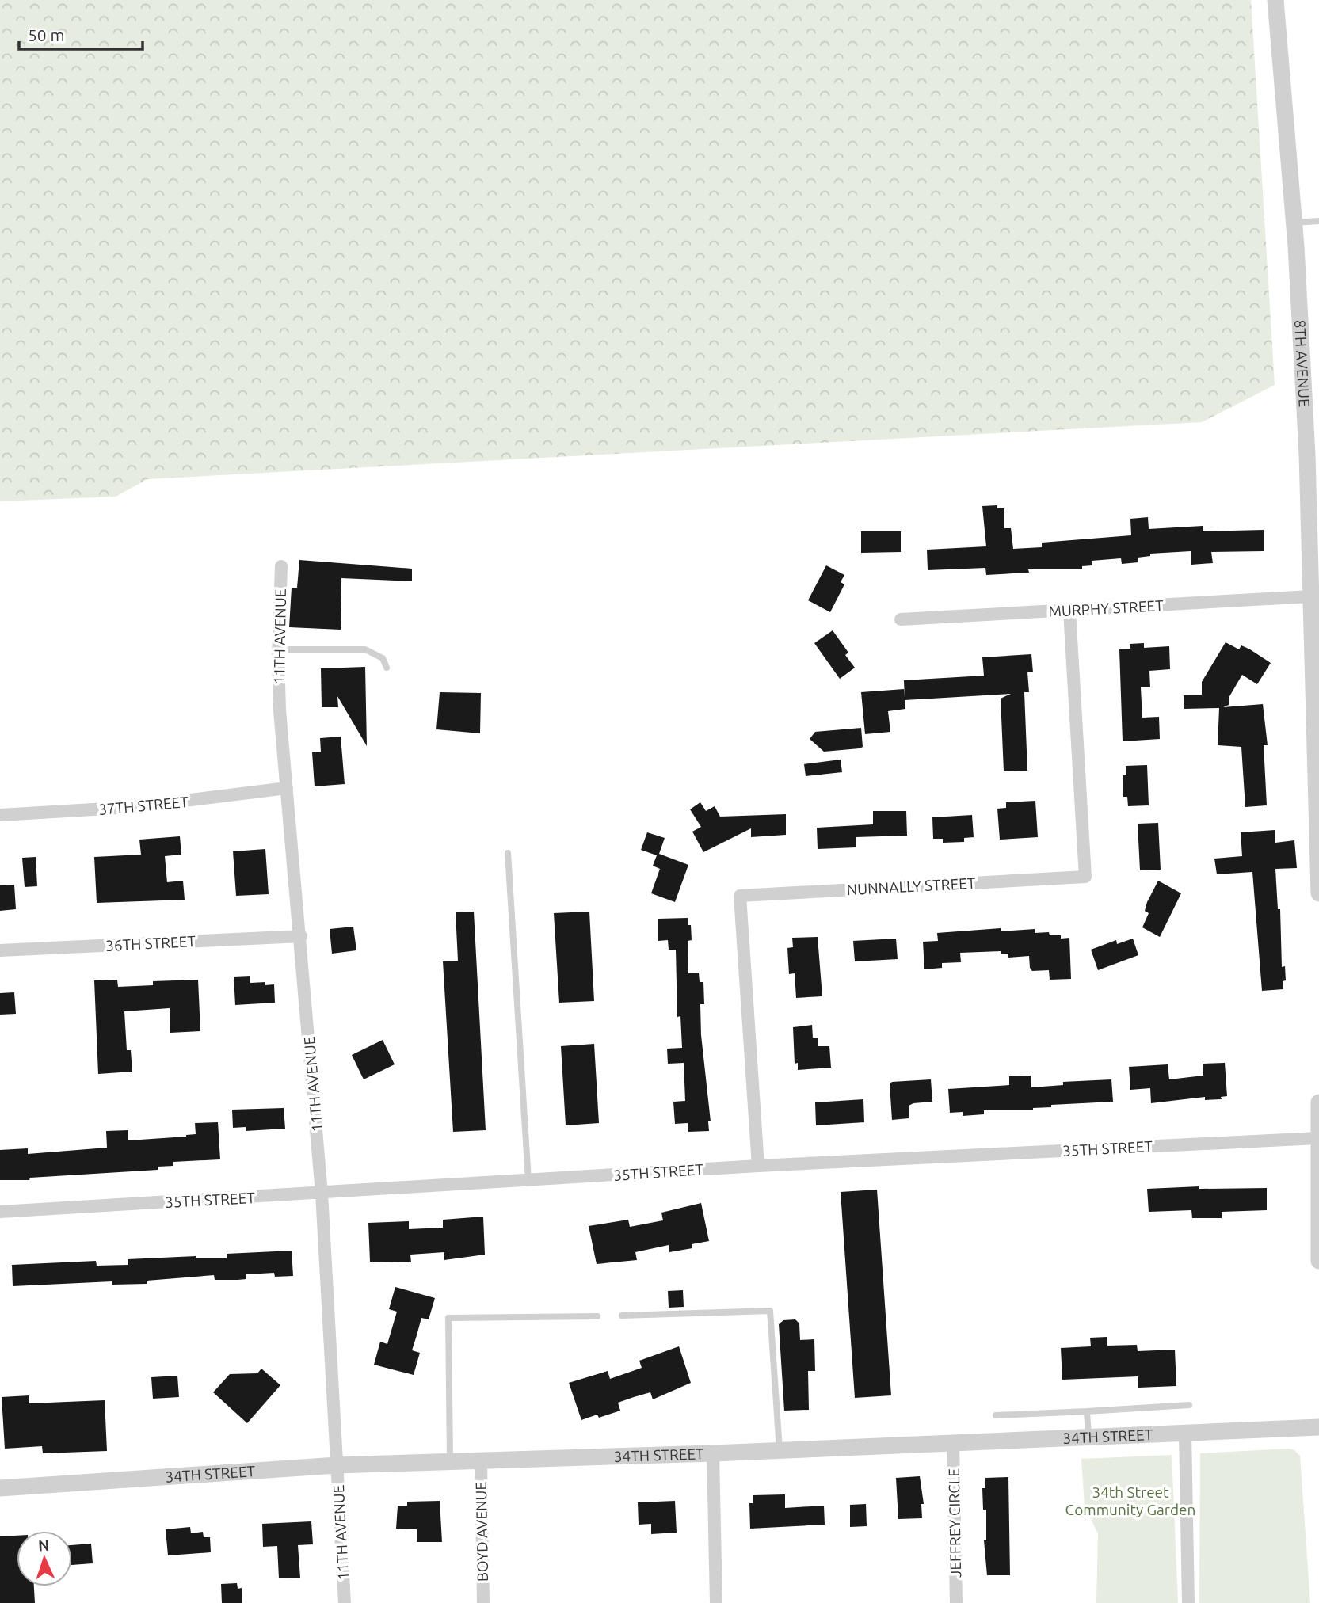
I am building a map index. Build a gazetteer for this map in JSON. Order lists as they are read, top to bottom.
{
  "streets": {
    "street": [
      "8TH AVENUE",
      "MURPHY STREET",
      "11TH AVENUE",
      "37TH STREET",
      "NUNNALLY STREET",
      "36TH STREET",
      "35TH STREET",
      "34TH STREET",
      "JEFFREY CIRCLE",
      "BOYD AVENUE"
    ]
  },
  "crossings": [
    ["8TH AVENUE", "MURPHY STREET"],
    ["MURPHY STREET", "NUNNALLY STREET"],
    ["11TH AVENUE", "37TH STREET"],
    ["11TH AVENUE", "36TH STREET"],
    ["11TH AVENUE", "35TH STREET"],
    ["11TH AVENUE", "34TH STREET"],
    ["NUNNALLY STREET", "35TH STREET"],
    ["34TH STREET", "JEFFREY CIRCLE"],
    ["34TH STREET", "BOYD AVENUE"]
  ],
  "parks": ["34th Street Community Garden"],
  "scale_bar": "50 m",
  "north": "top"
}
